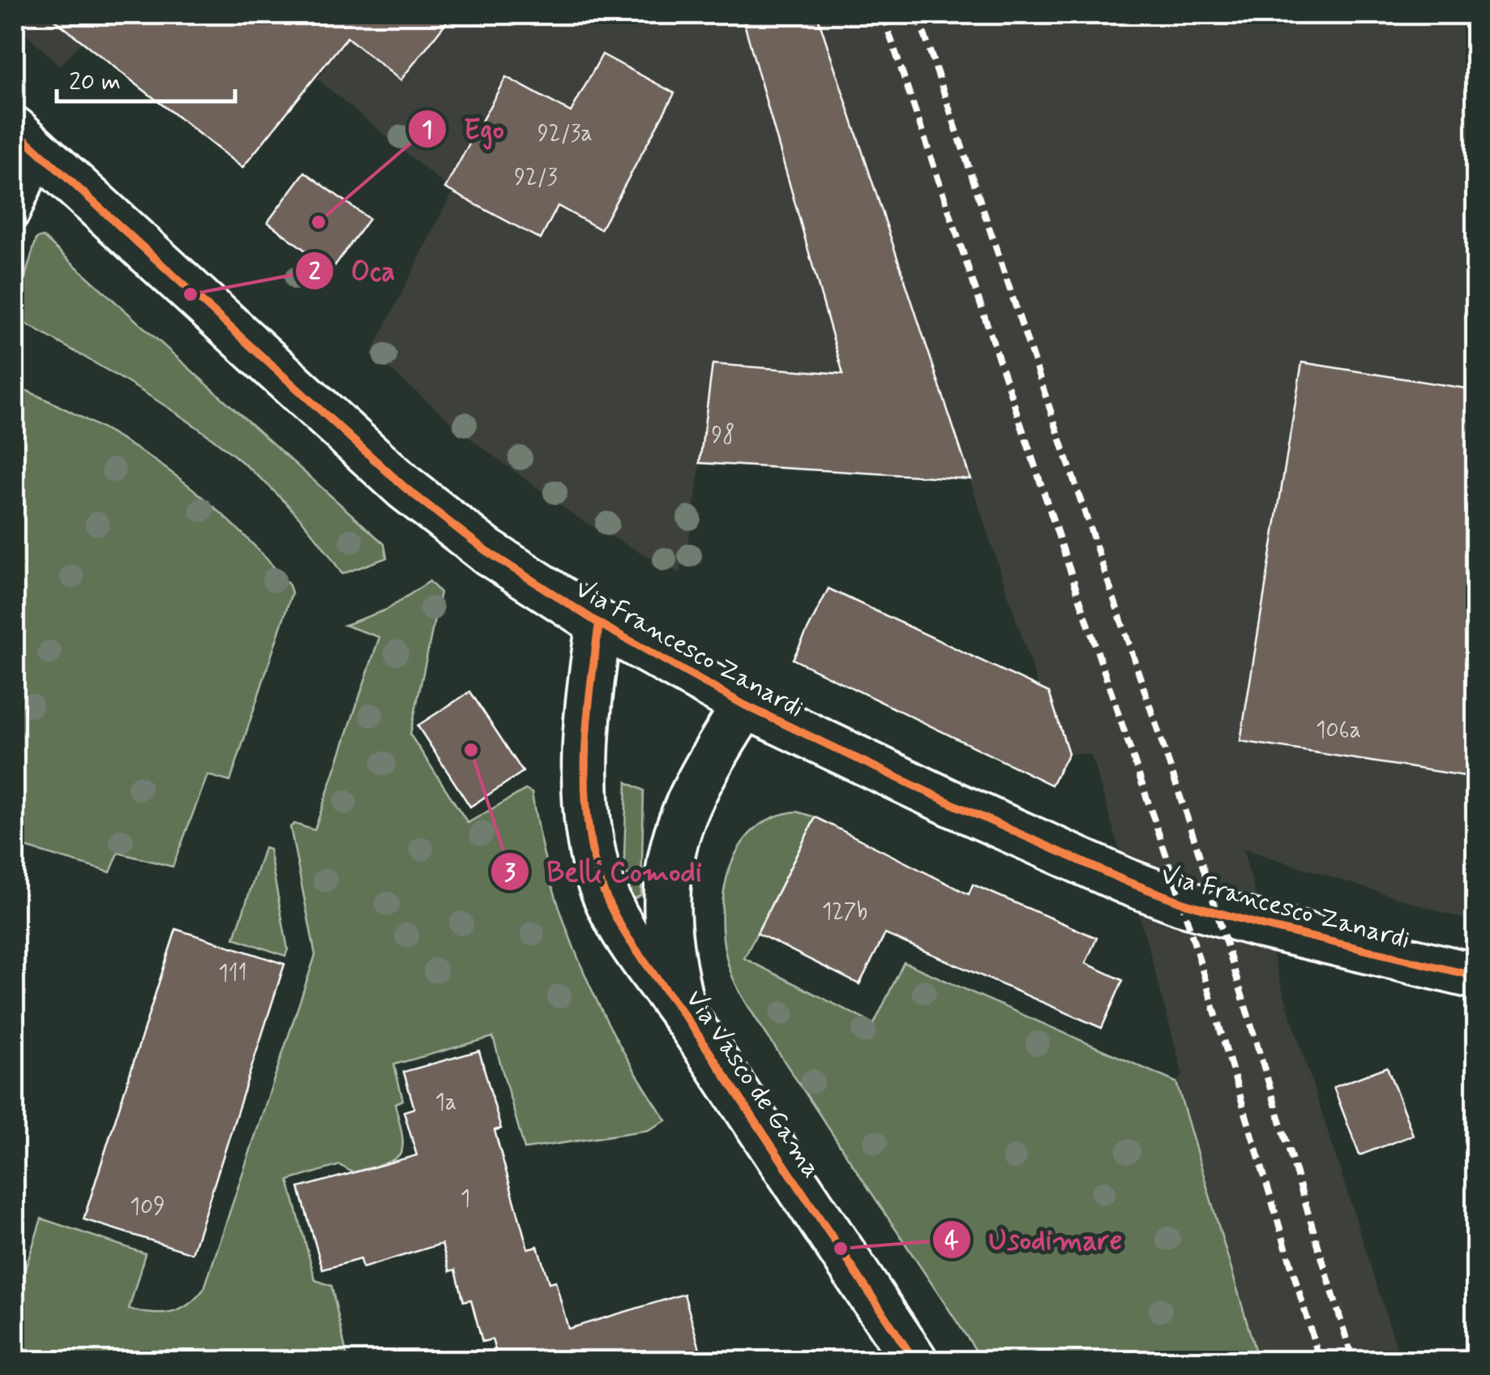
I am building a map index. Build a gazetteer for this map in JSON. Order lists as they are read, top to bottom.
{
  "streets": {
    "main road": ["Via Francesco Zanardi", "Via Vasco de Gama"]
  },
  "crossings": [
    ["Via Francesco Zanardi", "Via Vasco de Gama"]
  ],
  "places": [
    "Ego",
    "Oca",
    "Belli Comodi",
    "Usodimare"
  ],
  "house_numbers": [
    "92/3a",
    "92/3",
    "98",
    "106a",
    "127b",
    "111",
    "1a",
    "1",
    "109"
  ],
  "scale_bar": "20 m"
}
